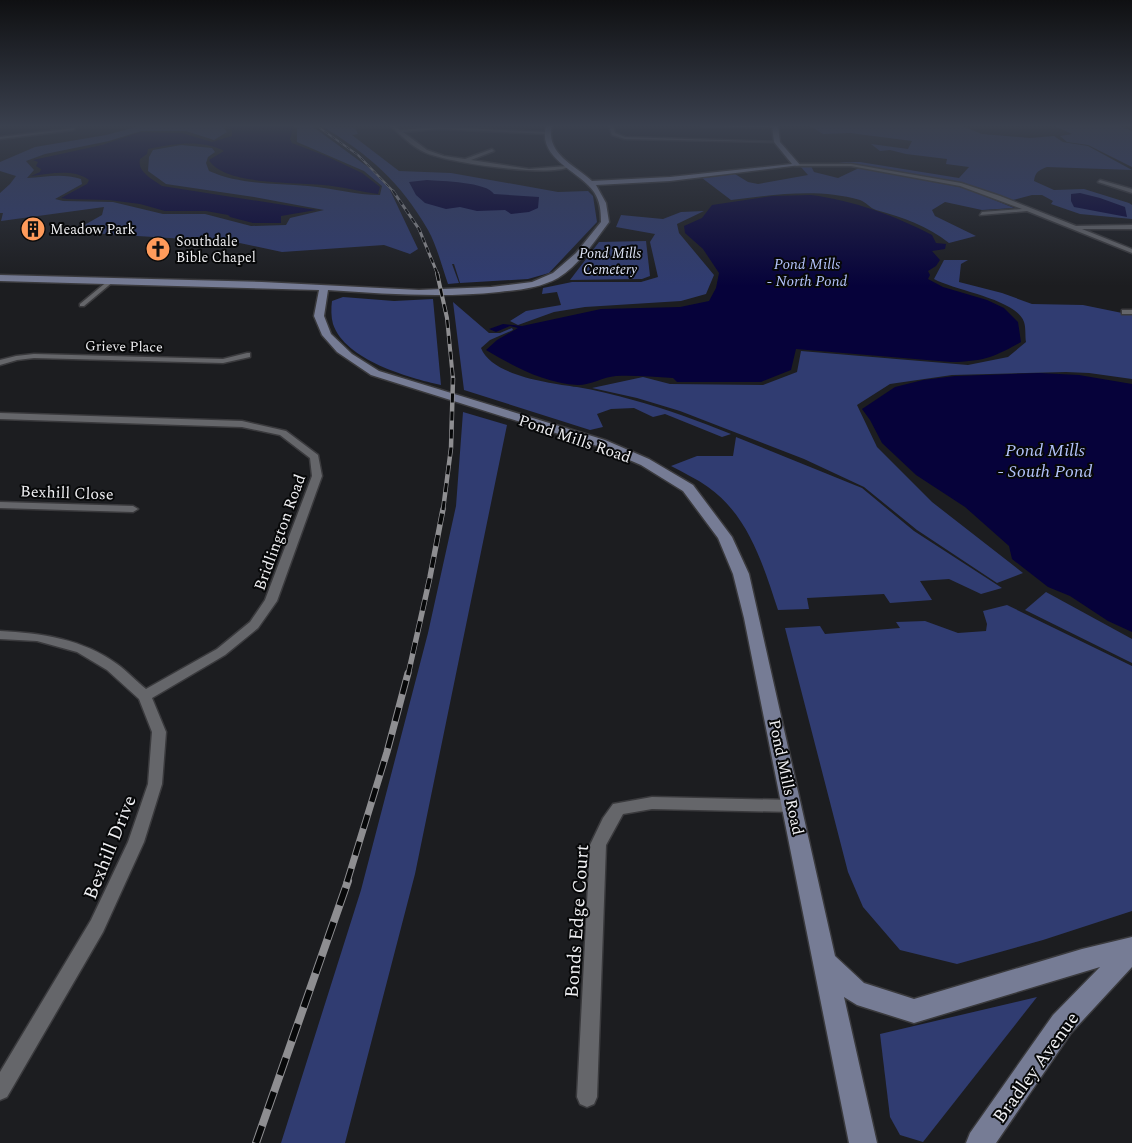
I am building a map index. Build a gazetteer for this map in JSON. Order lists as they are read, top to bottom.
{
  "streets": {
    "main road": ["Pond Mills Road", "Bradley Avenue"],
    "street": [
      "Grieve Place",
      "Bexhill Close",
      "Bridlington Road",
      "Bexhill Drive",
      "Bonds Edge Court"
    ]
  },
  "crossings": [
    ["Pond Mills Road", "Bonds Edge Court"],
    ["Bridlington Road", "Bexhill Drive"]
  ],
  "water": ["Pond Mills - North Pond", "Pond Mills - South Pond"],
  "parks": ["Pond Mills Cemetery"],
  "places": {
    "building": ["Meadow Park"],
    "church": ["Southdale Bible Chapel"]
  }
}
